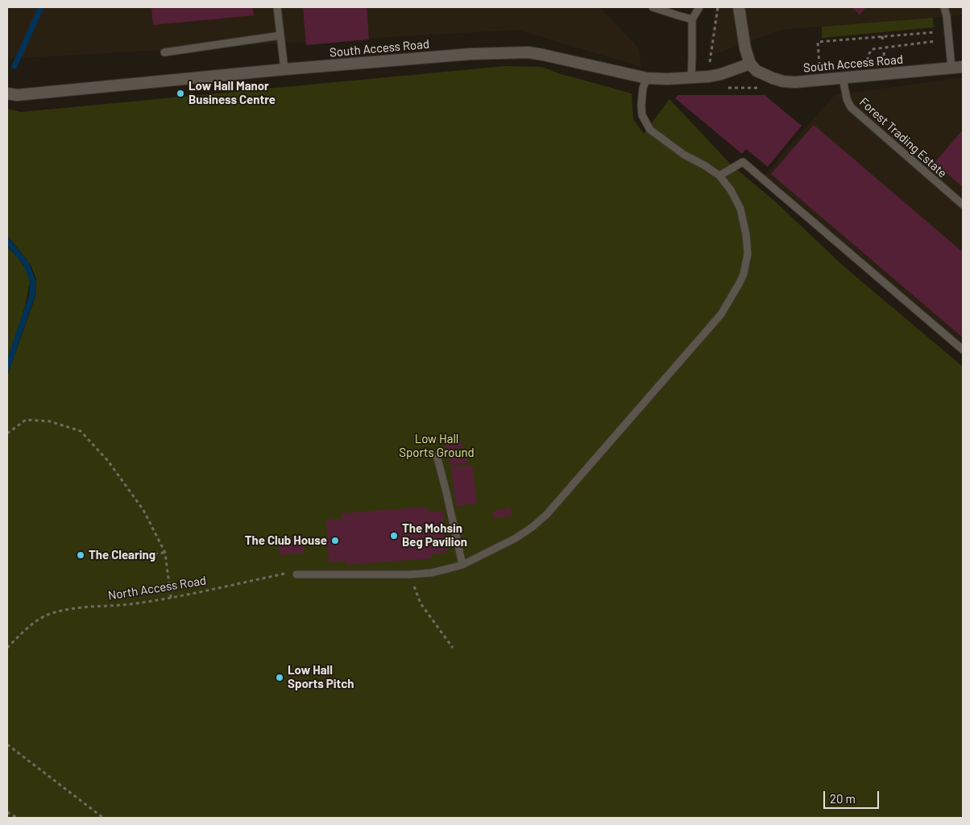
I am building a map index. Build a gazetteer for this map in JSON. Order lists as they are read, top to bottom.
{
  "streets": {
    "street": ["South Access Road"],
    "lane": ["Forest Trading Estate"],
    "path": ["North Access Road"]
  },
  "crossings": [
    ["South Access Road", "Forest Trading Estate"]
  ],
  "parks": ["Low Hall Sports Ground"],
  "places": [
    "Low Hall Manor Business Centre",
    "The Mohsin Beg Pavilion",
    "The Club House",
    "The Clearing",
    "Low Hall Sports Pitch"
  ],
  "scale_bar": "20 m"
}
